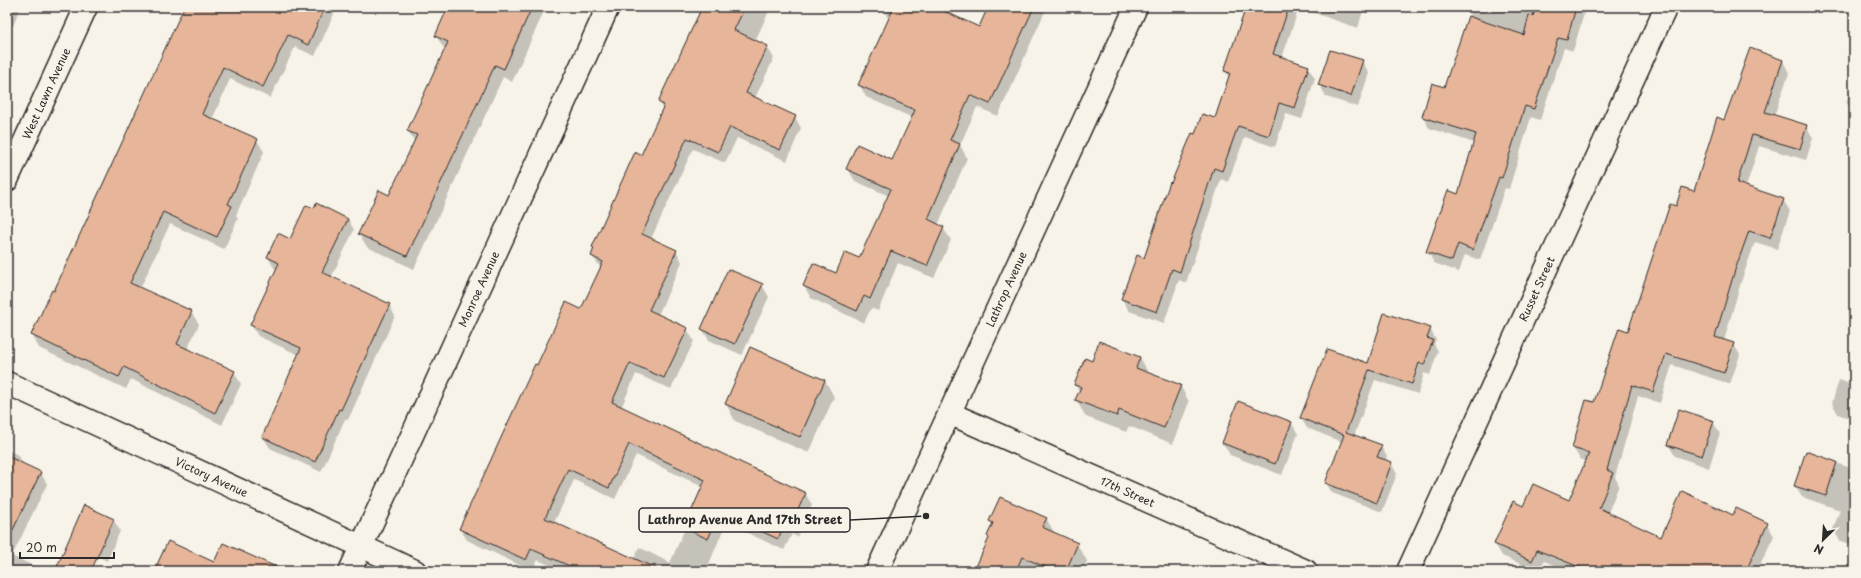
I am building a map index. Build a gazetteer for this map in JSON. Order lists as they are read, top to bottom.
{
  "streets": {
    "street": [
      "West Lawn Avenue",
      "Monroe Avenue",
      "Lathrop Avenue",
      "Russet Street",
      "Victory Avenue",
      "17th Street"
    ]
  },
  "crossings": [
    ["Monroe Avenue", "Victory Avenue"],
    ["Lathrop Avenue", "17th Street"]
  ],
  "places": ["Lathrop Avenue And 17th Street"],
  "scale_bar": "20 m",
  "north": "bottom left"
}
